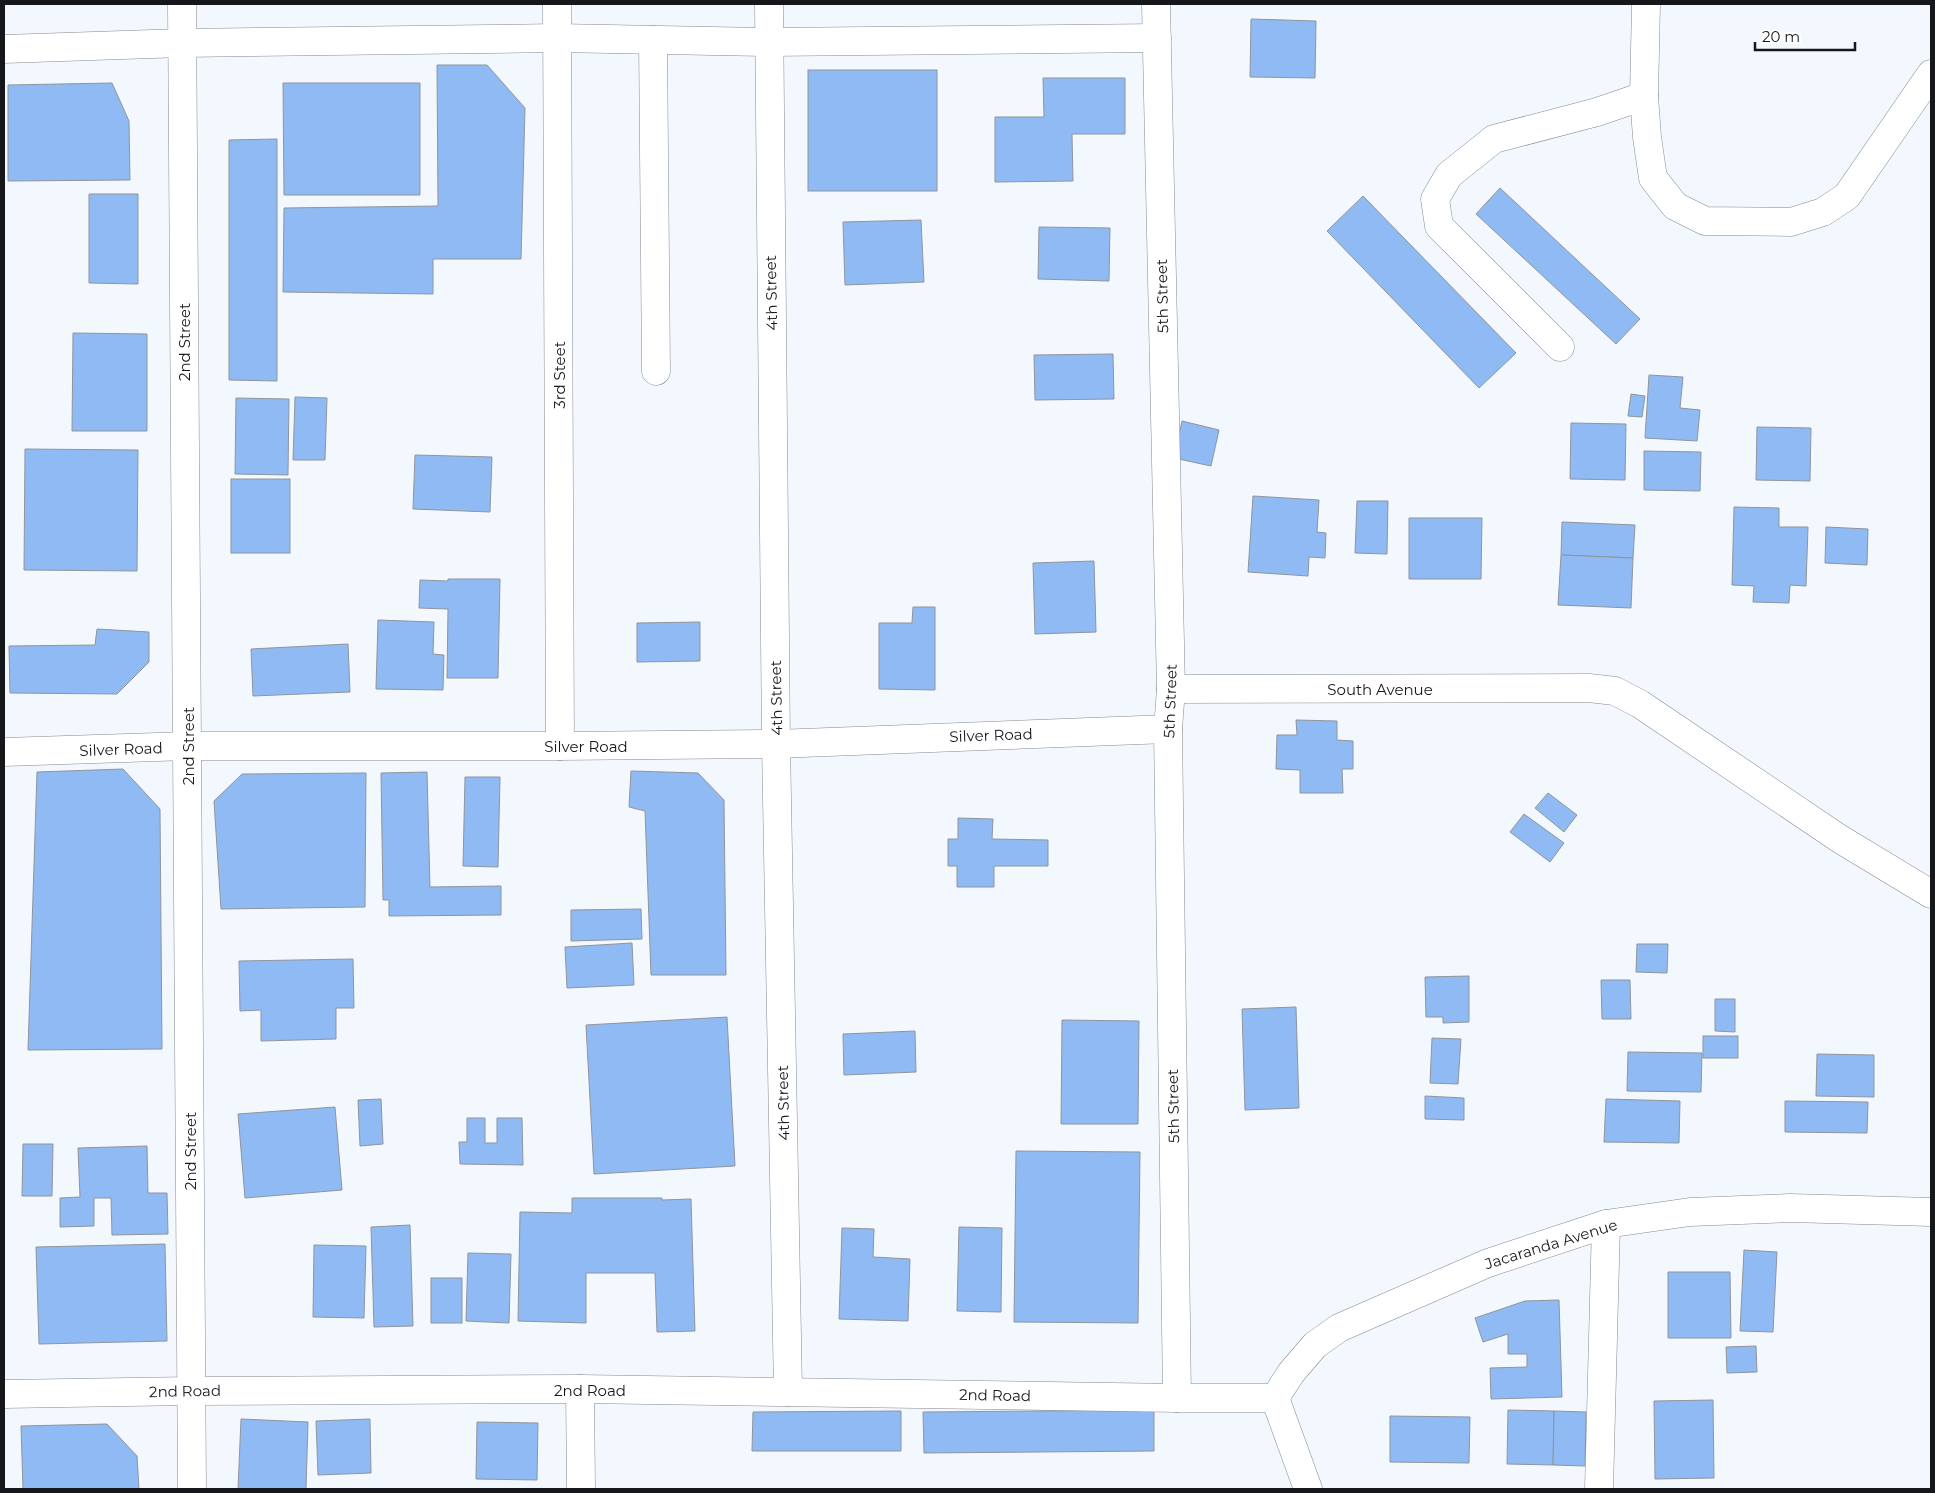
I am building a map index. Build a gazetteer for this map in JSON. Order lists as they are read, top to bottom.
{
  "streets": {
    "street": [
      "4th Street",
      "5th Street",
      "2nd Street",
      "3rd Steet",
      "South Avenue",
      "Silver Road",
      "Jacaranda Avenue",
      "2nd Road"
    ]
  },
  "crossings": [
    ["4th Street", "Silver Road"],
    ["4th Street", "2nd Road"],
    ["5th Street", "South Avenue"],
    ["5th Street", "Silver Road"],
    ["5th Street", "2nd Road"],
    ["2nd Street", "Silver Road"],
    ["2nd Street", "2nd Road"],
    ["3rd Steet", "Silver Road"],
    ["Jacaranda Avenue", "2nd Road"]
  ],
  "scale_bar": "20 m"
}
